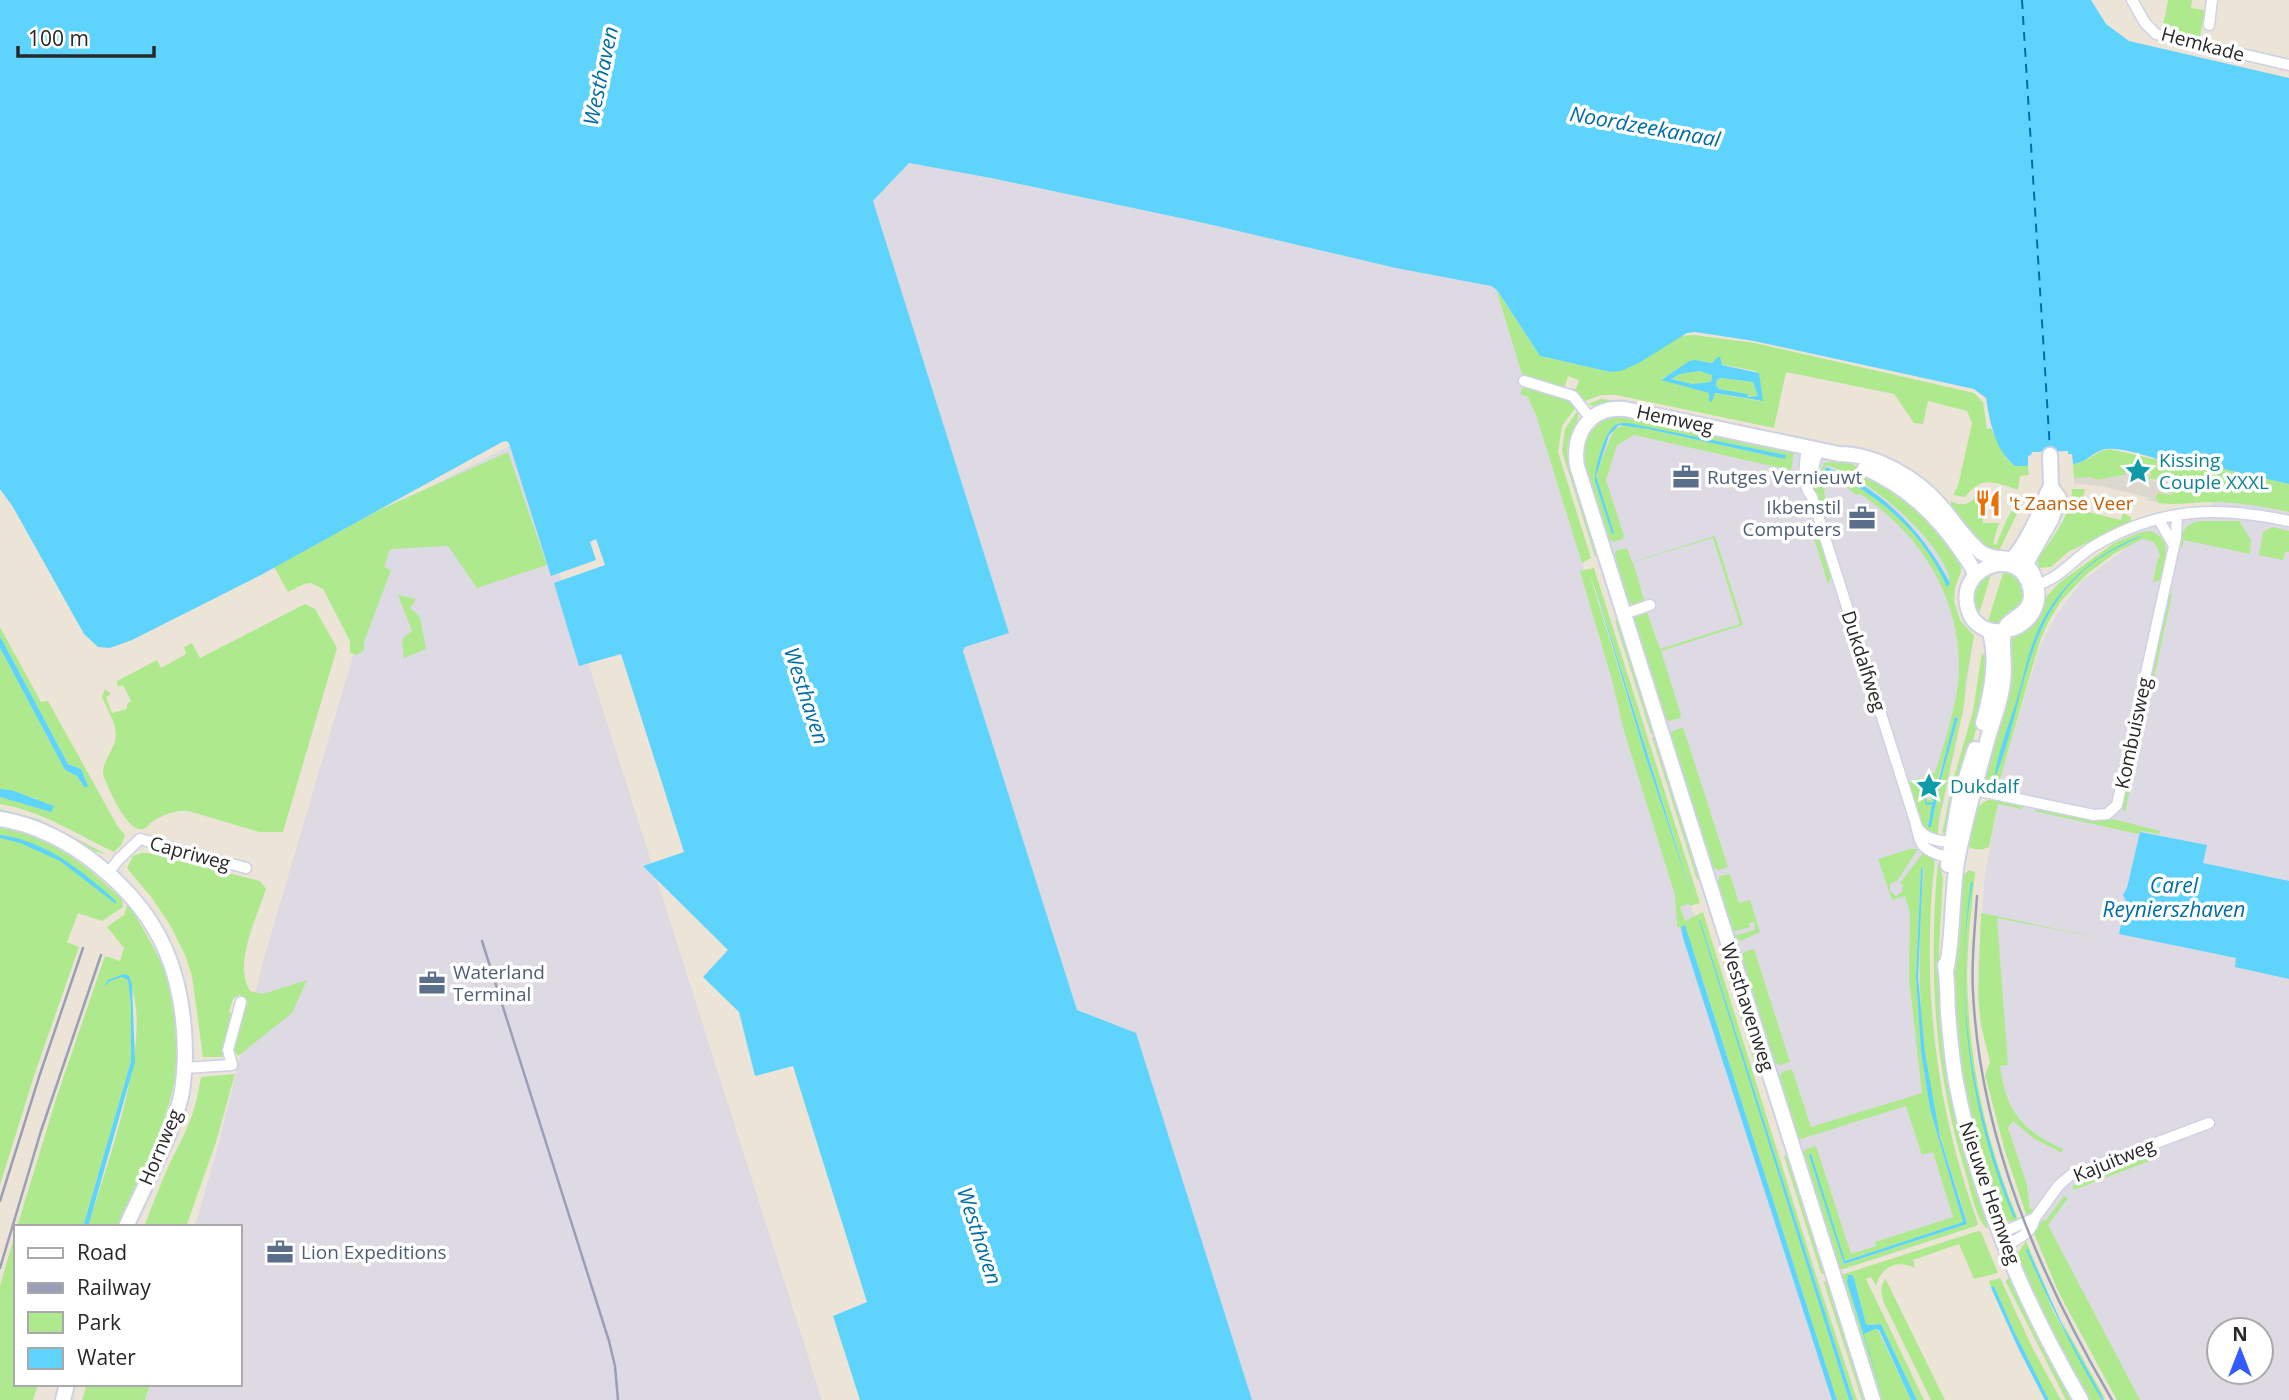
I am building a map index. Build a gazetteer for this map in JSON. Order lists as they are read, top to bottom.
{
  "streets": {
    "street": [
      "Hemkade",
      "Hemweg",
      "Dukdalfweg",
      "Kombuisweg",
      "Capriweg",
      "Westhavenweg",
      "Hornweg",
      "Kajuitweg",
      "Nieuwe Hemweg"
    ]
  },
  "crossings": [
    ["Hemweg", "Dukdalfweg"],
    ["Hemweg", "Westhavenweg"],
    ["Hemweg", "Nieuwe Hemweg"],
    ["Dukdalfweg", "Nieuwe Hemweg"],
    ["Kombuisweg", "Nieuwe Hemweg"],
    ["Capriweg", "Hornweg"],
    ["Kajuitweg", "Nieuwe Hemweg"]
  ],
  "water": ["Westhaven", "Noordzeekanaal", "Carel Reynierszhaven"],
  "places": {
    "place": ["Kissing Couple XXXL", "Dukdalf"],
    "office": [
      "Rutges Vernieuwt",
      "Ikbenstil Computers",
      "Waterland Terminal",
      "Lion Expeditions"
    ],
    "restaurant": ["'t Zaanse Veer"]
  },
  "legend": [
    "Road",
    "Railway",
    "Park",
    "Water"
  ],
  "scale_bar": "100 m",
  "north": "top"
}
